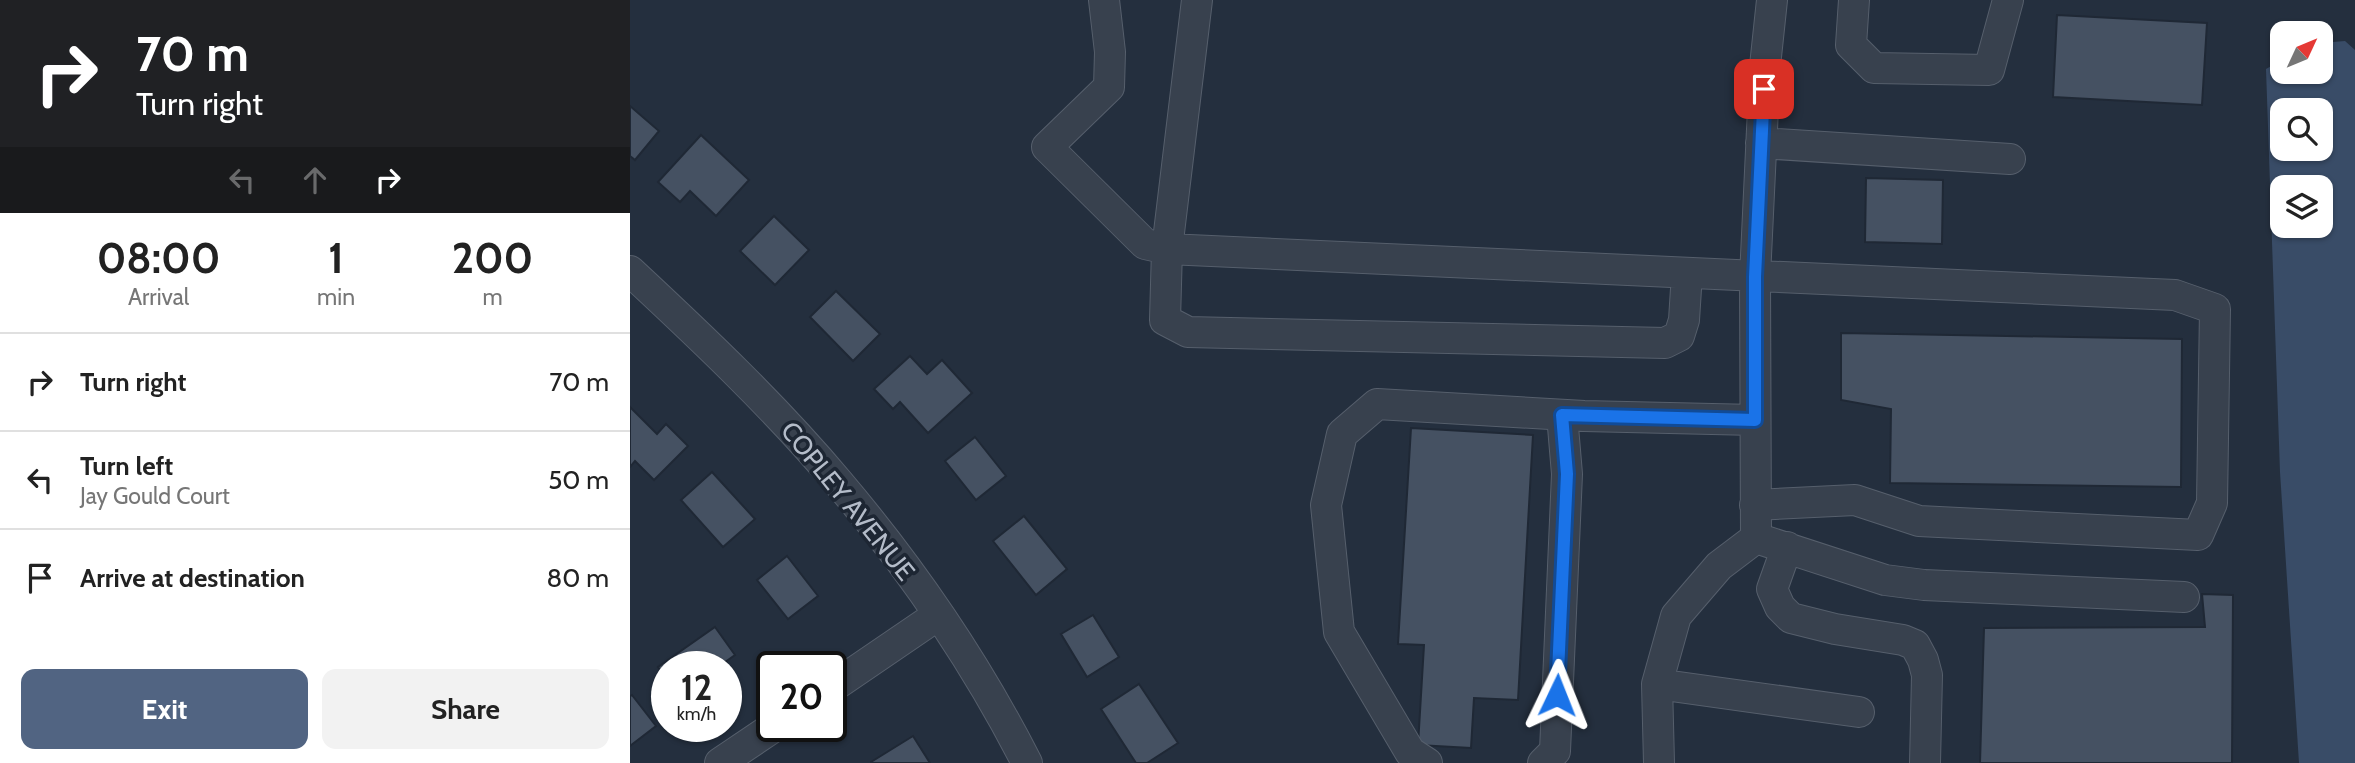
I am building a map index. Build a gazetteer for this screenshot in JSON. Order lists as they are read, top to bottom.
{
  "streets": {
    "street": ["COPLEY AVENUE"]
  },
  "north": "top right",
  "page": {
    "turn": ["70 m", "Turn right"],
    "eta": [
      "08:00",
      "Arrival",
      "1",
      "min",
      "200",
      "m"
    ],
    "list": [
      {
        "name": "Turn right",
        "value": "70 m"
      },
      {
        "name": "Turn left",
        "note": "Jay Gould Court",
        "value": "50 m"
      },
      {
        "name": "Arrive at destination",
        "value": "80 m"
      }
    ],
    "speed": "12 km/h",
    "limit": "20",
    "buttons": ["Exit", "Share"]
  }
}
